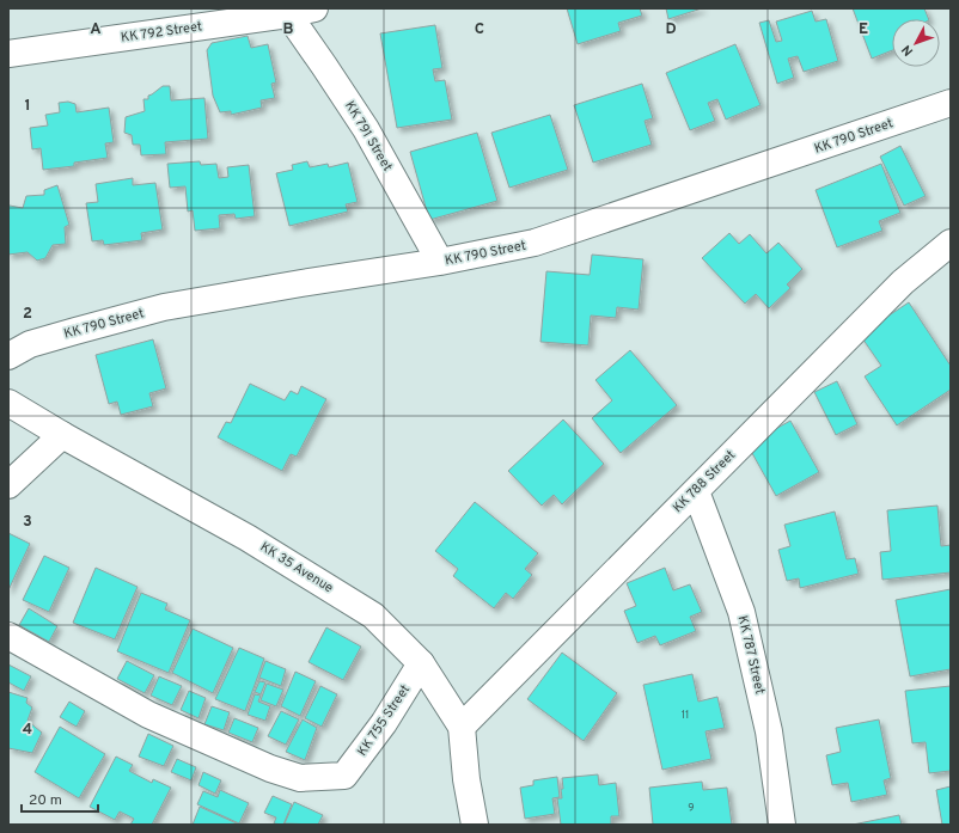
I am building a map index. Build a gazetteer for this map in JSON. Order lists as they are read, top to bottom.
{
  "streets": {
    "street": [
      "KK 792 Street",
      "KK 791 Street",
      "KK 790 Street",
      "KK 788 Street",
      "KK 35 Avenue",
      "KK 787 Street",
      "KK 755 Street"
    ]
  },
  "crossings": [
    ["KK 792 Street", "KK 791 Street"],
    ["KK 791 Street", "KK 790 Street"],
    ["KK 788 Street", "KK 35 Avenue"],
    ["KK 788 Street", "KK 787 Street"],
    ["KK 35 Avenue", "KK 755 Street"]
  ],
  "house_numbers": ["11", "9"],
  "scale_bar": "20 m",
  "north": "bottom left",
  "grid": {
    "columns": [
      "A",
      "B",
      "C",
      "D",
      "E"
    ],
    "rows": [
      "1",
      "2",
      "3",
      "4"
    ]
  }
}
